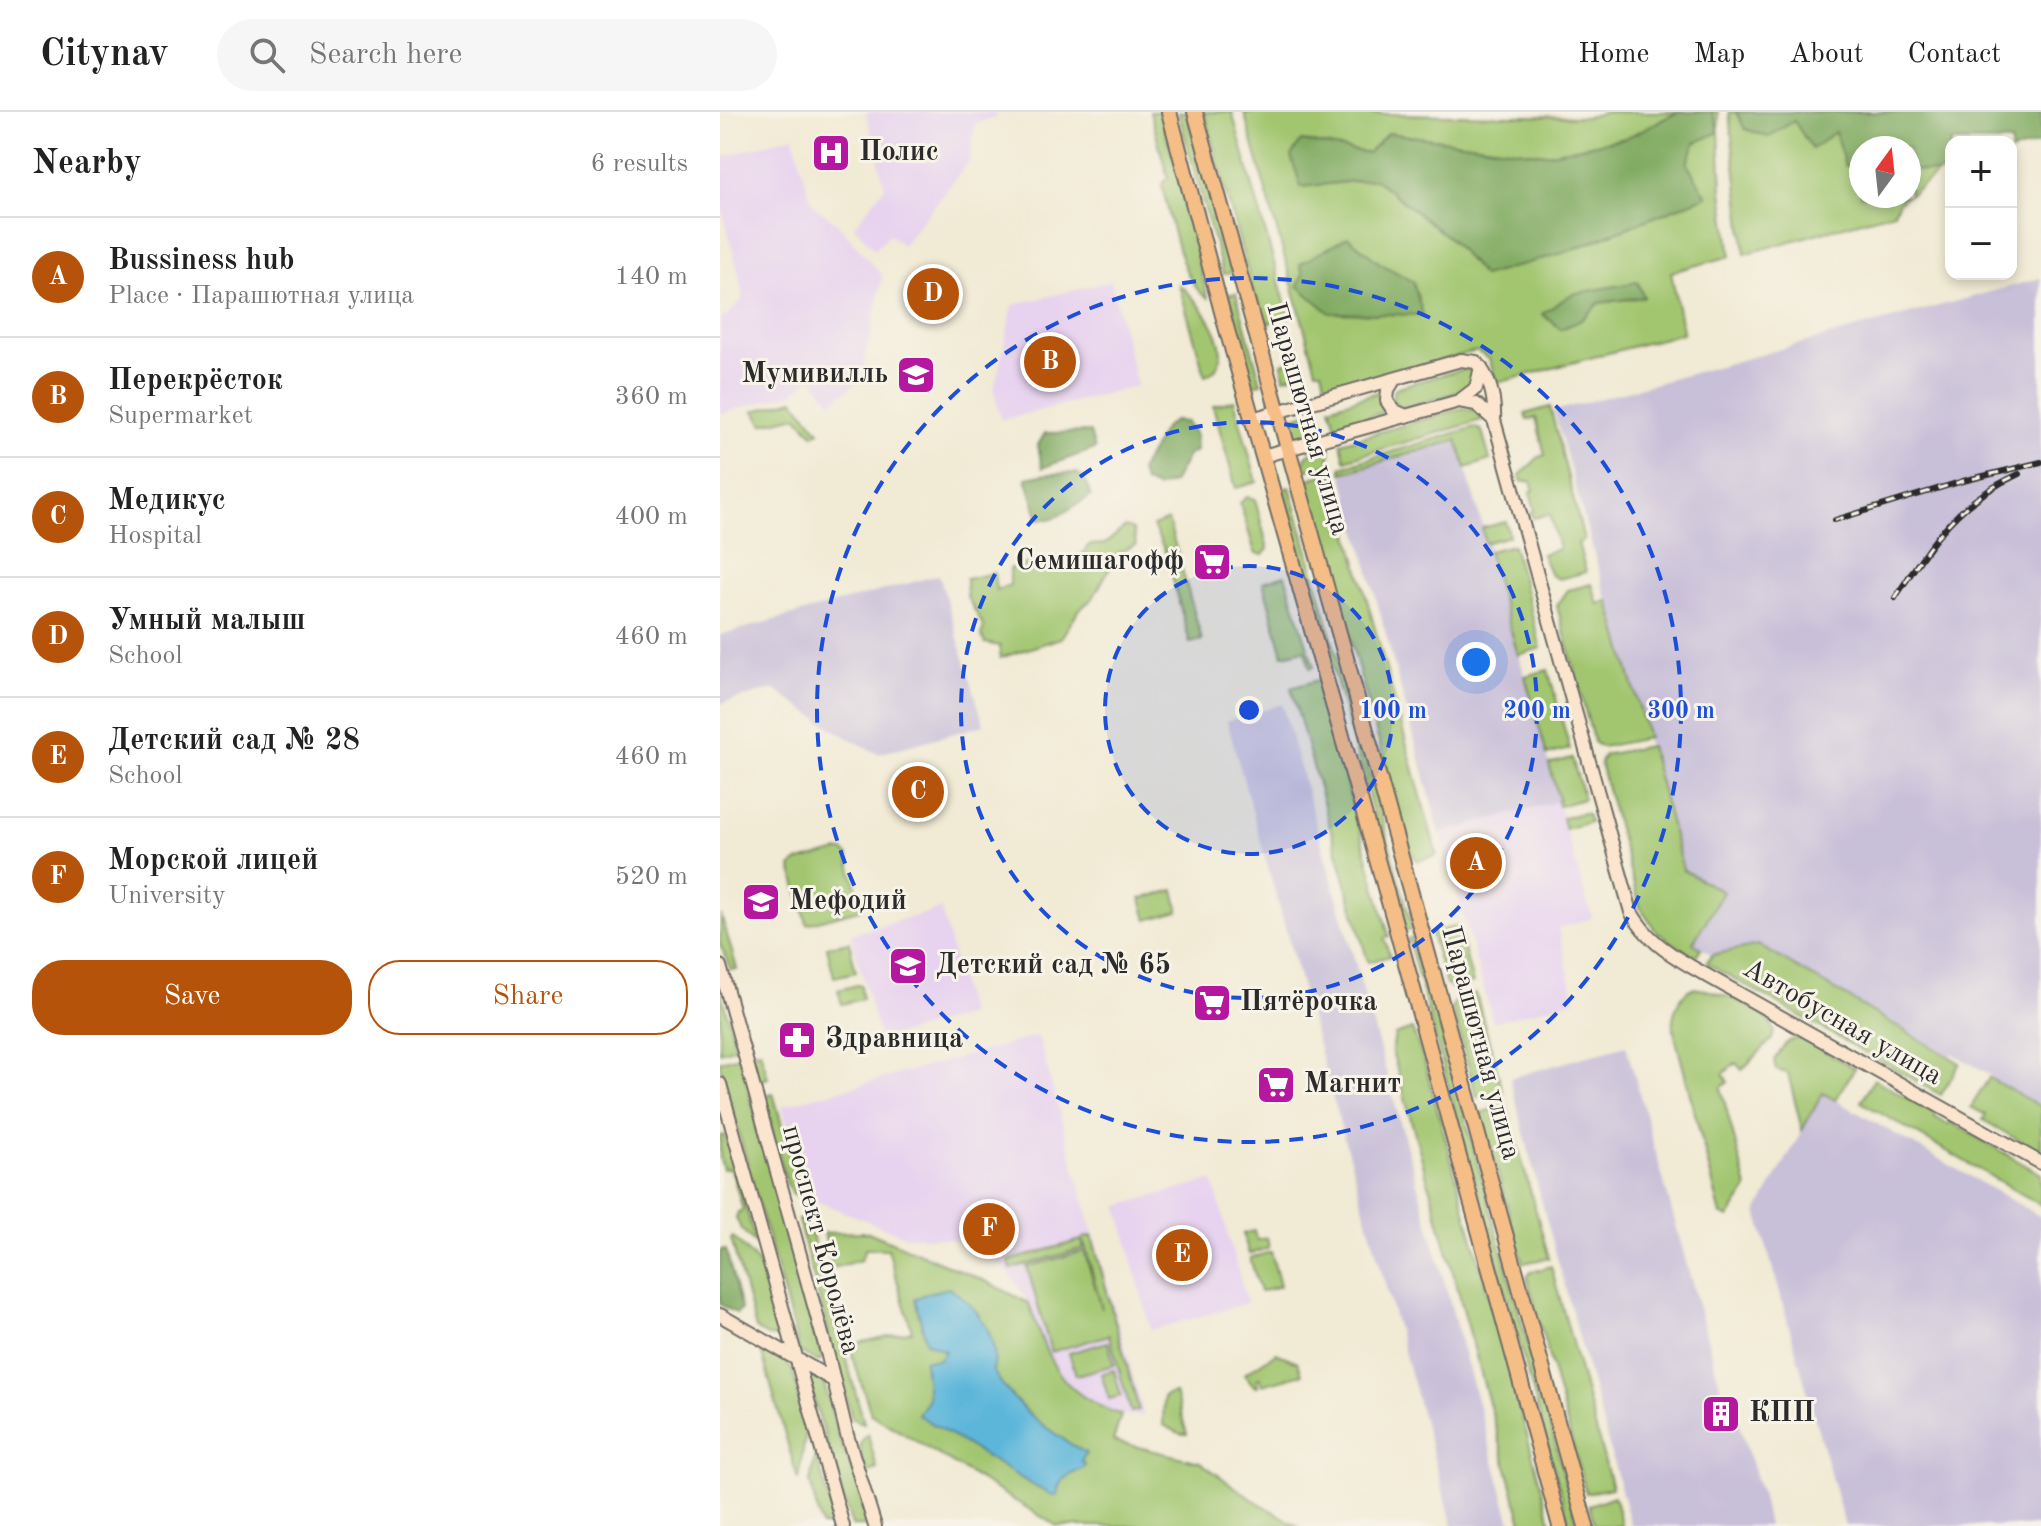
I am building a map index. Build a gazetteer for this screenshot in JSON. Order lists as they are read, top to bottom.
{
  "streets": {
    "main road": ["Парашютная улица"],
    "street": ["Автобусная улица", "проспект Королёва"]
  },
  "places": {
    "hospital": ["Полис"],
    "school or university": ["Мумивилль", "Мефодий", "Детский сад № 65"],
    "supermarket": ["Семишагофф", "Пятёрочка", "Магнит"],
    "pharmacy": ["Здравница"],
    "building": ["КПП"]
  },
  "north": "top",
  "page": {
    "header": "Citynav",
    "search": "Search here",
    "nav": [
      "Home",
      "Map",
      "About",
      "Contact"
    ],
    "heading": ["Nearby", "6 results"],
    "map_buttons": ["+", "−"],
    "list": [
      {
        "mark": "A",
        "name": "Bussiness hub",
        "note": "Place · Парашютная улица",
        "value": "140 m"
      },
      {
        "mark": "B",
        "name": "Перекрёсток",
        "note": "Supermarket",
        "value": "360 m"
      },
      {
        "mark": "C",
        "name": "Медикус",
        "note": "Hospital",
        "value": "400 m"
      },
      {
        "mark": "D",
        "name": "Умный малыш",
        "note": "School",
        "value": "460 m"
      },
      {
        "mark": "E",
        "name": "Детский сад № 28",
        "note": "School",
        "value": "460 m"
      },
      {
        "mark": "F",
        "name": "Морской лицей",
        "note": "University",
        "value": "520 m"
      }
    ],
    "pins": [
      "D",
      "B",
      "C",
      "A",
      "F",
      "E"
    ],
    "buttons": ["Save", "Share"]
  },
  "rings": ["100 m", "200 m", "300 m"]
}
